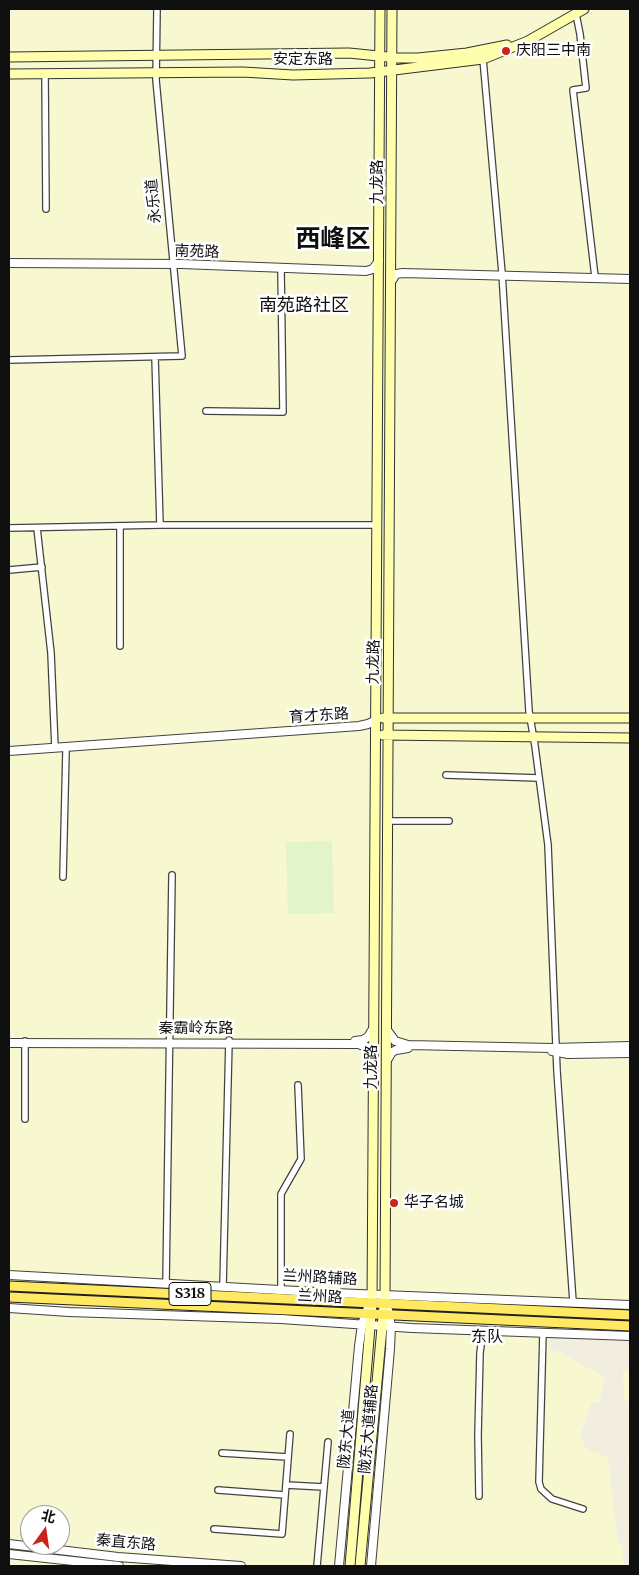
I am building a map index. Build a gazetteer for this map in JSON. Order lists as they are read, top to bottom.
{
  "streets": {
    "main road": [
      "安定东路",
      "九龙路",
      "育才东路",
      "S318",
      "兰州路",
      "陇东大道"
    ],
    "street": [
      "永乐道",
      "南苑路",
      "秦霸岭东路",
      "兰州路辅路",
      "陇东大道辅路",
      "秦直东路"
    ]
  },
  "crossings": [
    ["安定东路", "九龙路"],
    ["安定东路", "永乐道"],
    ["九龙路", "南苑路"],
    ["九龙路", "育才东路"],
    ["九龙路", "秦霸岭东路"],
    ["九龙路", "兰州路辅路"],
    ["九龙路", "兰州路"],
    ["九龙路", "陇东大道"],
    ["永乐道", "南苑路"],
    ["兰州路辅路", "兰州路"],
    ["兰州路", "陇东大道"],
    ["陇东大道辅路", "陇东大道"]
  ],
  "districts": ["西峰区", "南苑路社区", "东队"],
  "places": ["庆阳三中南", "华子名城"],
  "north": "top"
}
